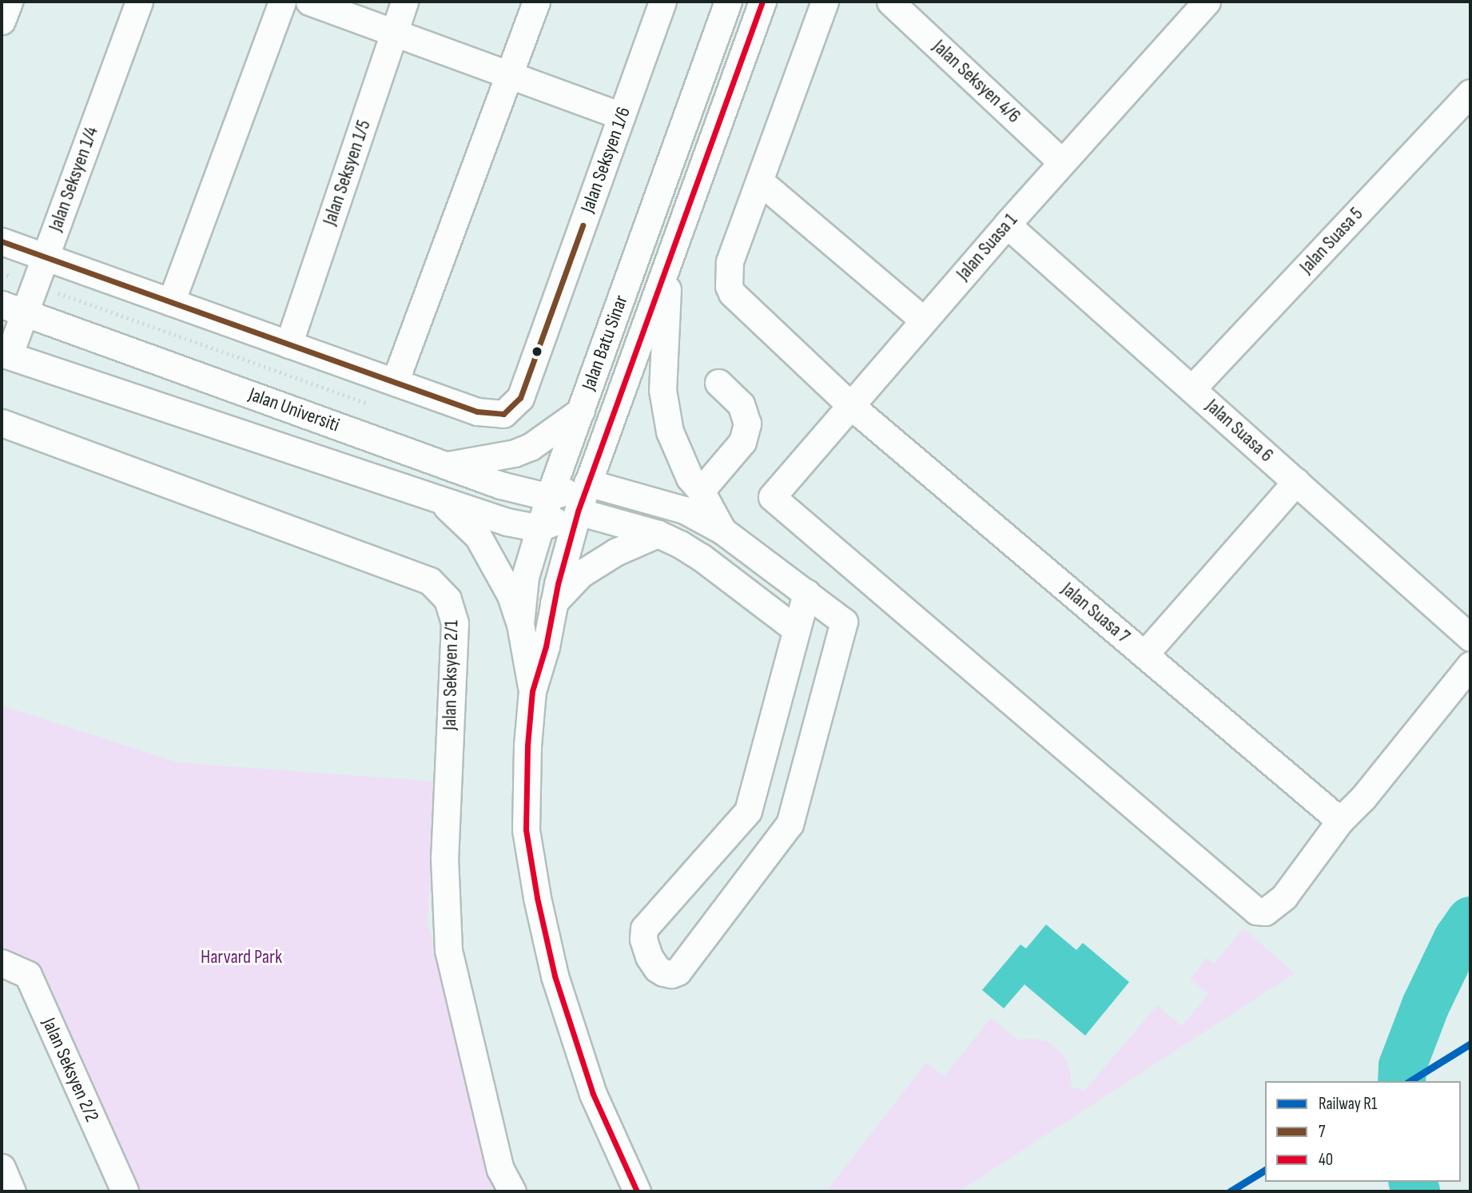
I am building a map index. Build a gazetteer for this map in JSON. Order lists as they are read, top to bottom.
{
  "streets": {
    "street": [
      "Jalan Seksyen 4/6",
      "Jalan Seksyen 1/6",
      "Jalan Seksyen 1/5",
      "Jalan Seksyen 1/4",
      "Jalan Suasa 5",
      "Jalan Suasa 1",
      "Jalan Batu Sinar",
      "Jalan Universiti",
      "Jalan Suasa 6",
      "Jalan Suasa 7",
      "Jalan Seksyen 2/1",
      "Jalan Seksyen 2/2"
    ]
  },
  "crossings": [
    ["Jalan Seksyen 4/6", "Jalan Suasa 1"],
    ["Jalan Seksyen 1/6", "Jalan Seksyen 1/5"],
    ["Jalan Seksyen 1/6", "Jalan Seksyen 1/4"],
    ["Jalan Seksyen 1/4", "Jalan Universiti"],
    ["Jalan Suasa 5", "Jalan Suasa 6"],
    ["Jalan Suasa 1", "Jalan Suasa 6"],
    ["Jalan Suasa 1", "Jalan Suasa 7"],
    ["Jalan Batu Sinar", "Jalan Universiti"]
  ],
  "parks": ["Harvard Park"],
  "lines": ["transit line 40", "transit line 7", "rail line R1"],
  "legend": ["Railway R1", "7", "40"]
}
